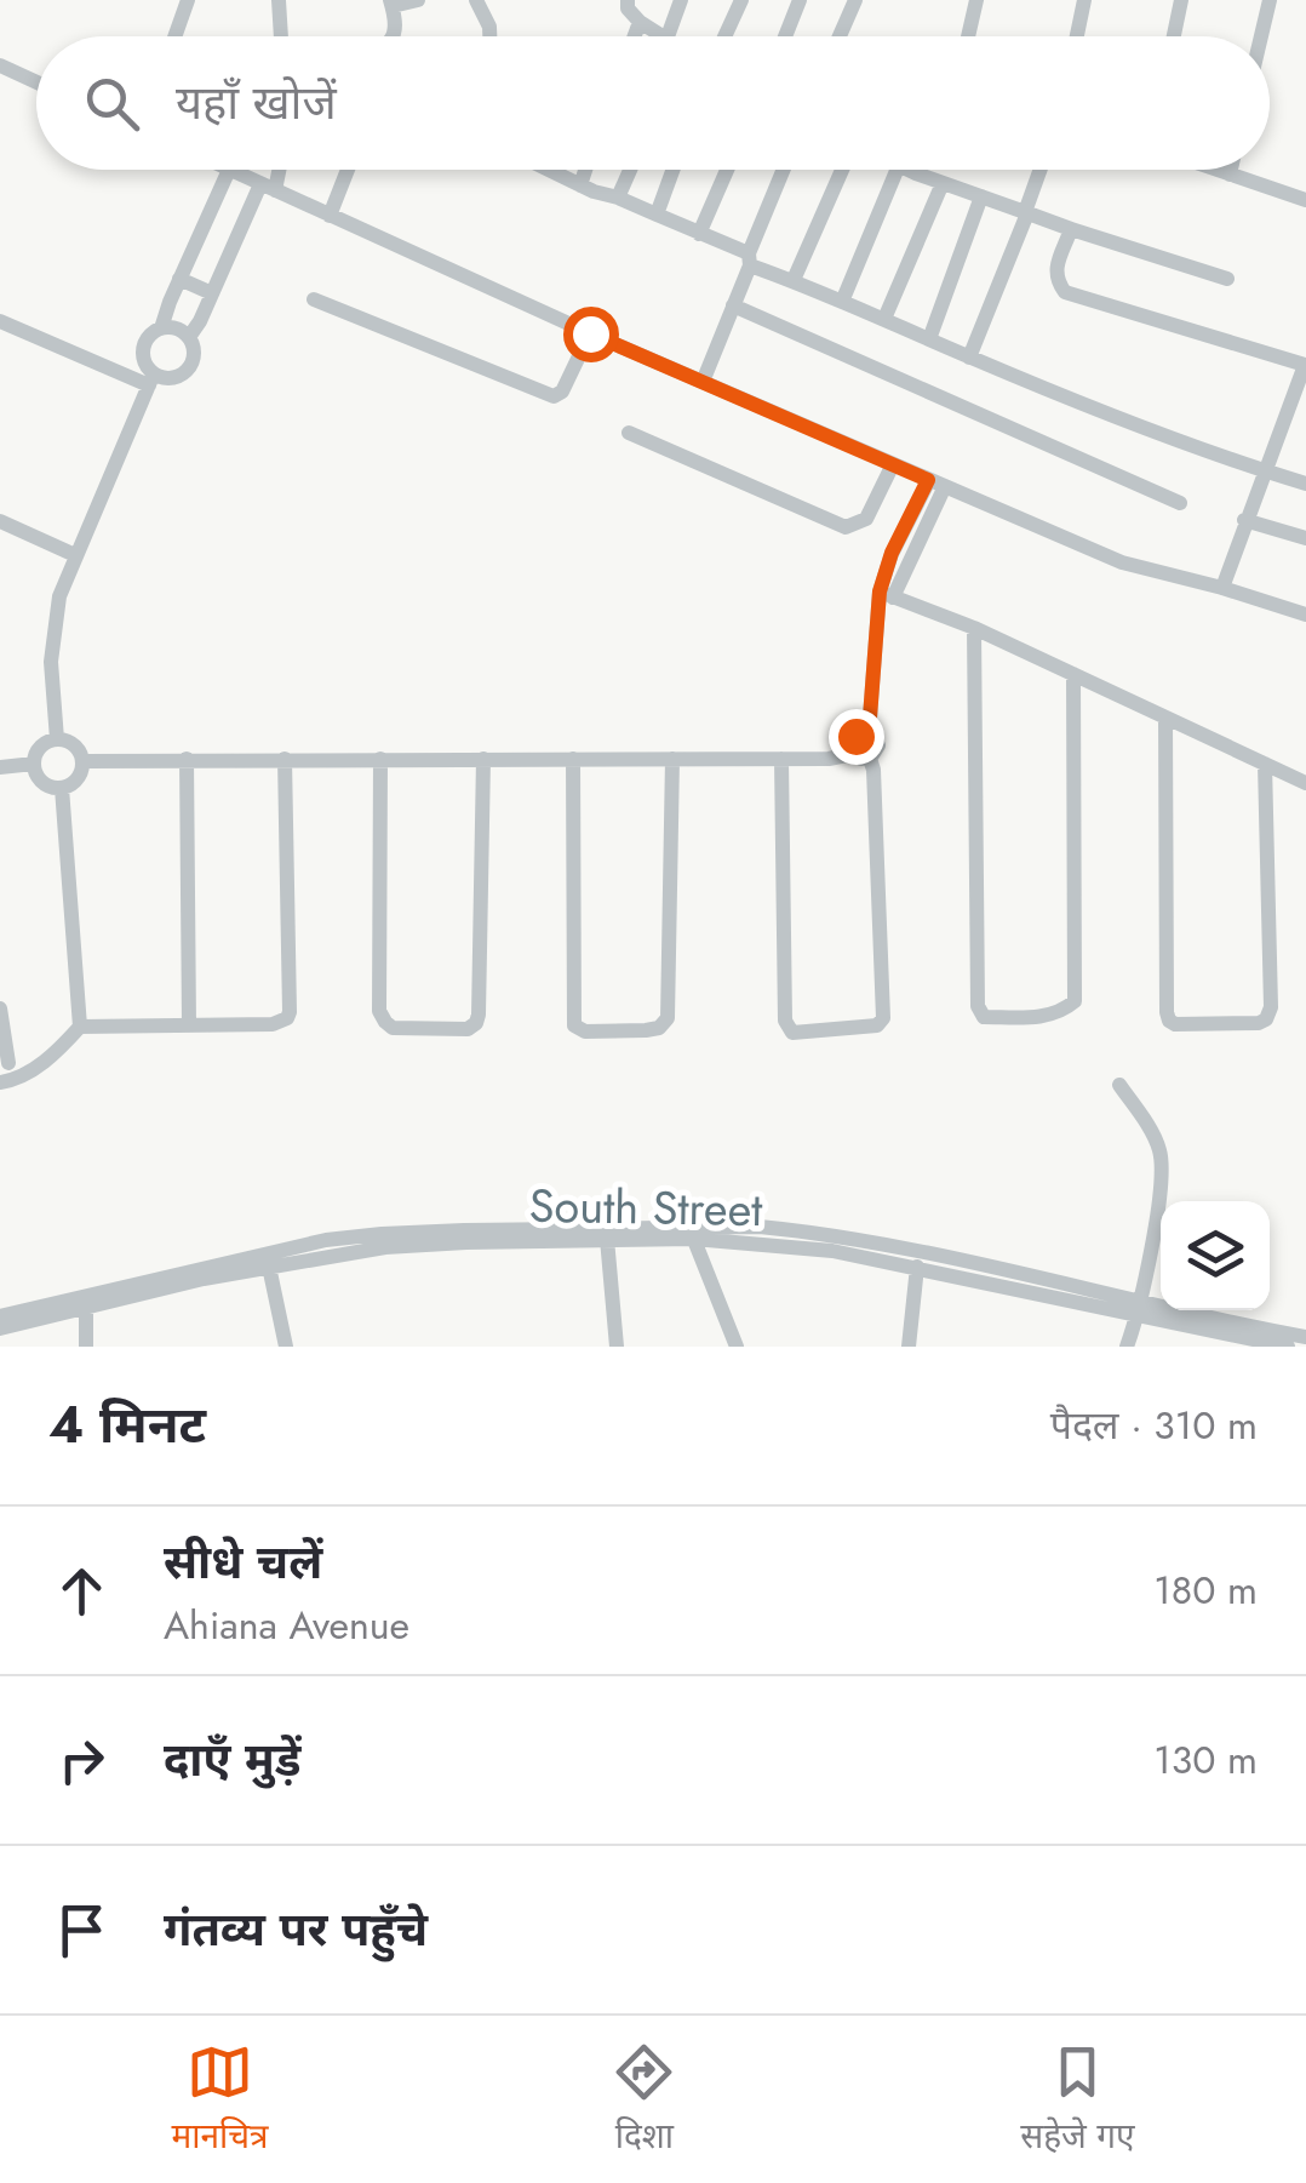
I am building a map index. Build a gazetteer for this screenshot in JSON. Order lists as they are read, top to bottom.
{
  "streets": {
    "street": ["South Street"]
  },
  "page": {
    "search": "यहाँ खोजें",
    "heading": ["4 मिनट", "पैदल · 310 m"],
    "list": [
      ["सीधे चलें", "Ahiana Avenue", "180 m"],
      ["दाएँ मुड़ें", "130 m"],
      "गंतव्य पर पहुँचे"
    ],
    "nav": ["मानचित्र", "दिशा", "सहेजे गए"]
  }
}
